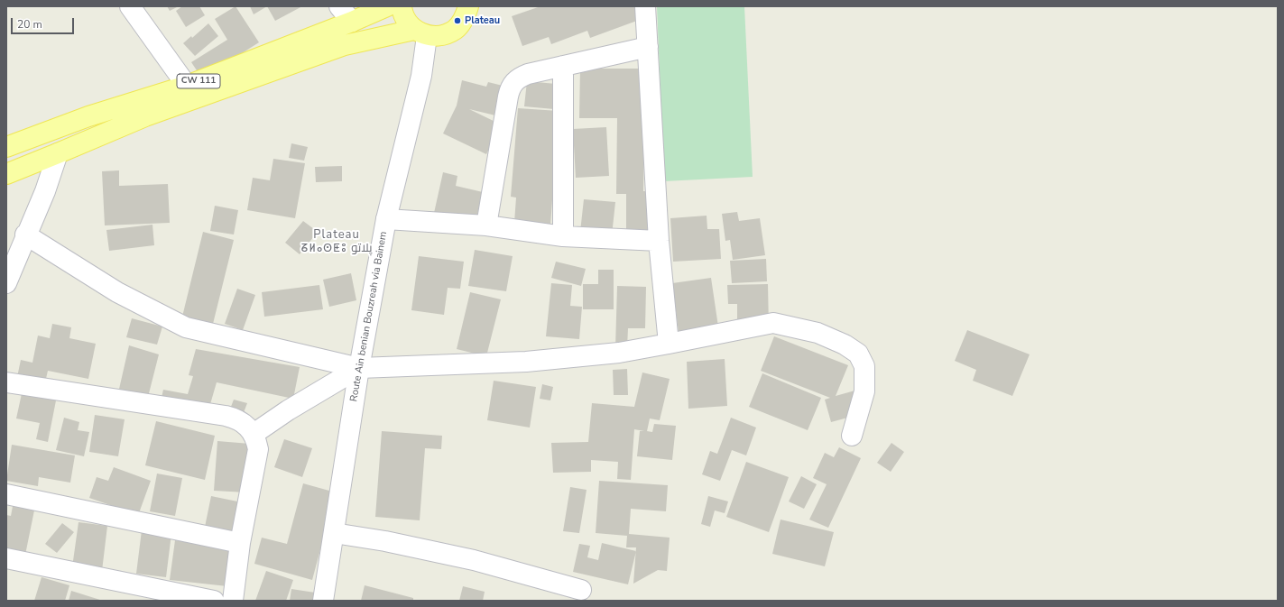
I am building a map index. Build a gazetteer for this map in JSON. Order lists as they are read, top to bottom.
{
  "streets": {
    "main road": ["CW 111"],
    "street": ["Route Ain benian Bouzreah via Bainem"]
  },
  "districts": ["Plateau ⵒⵍⴰⵙⵟⵓ پلاتو"],
  "places": ["Plateau"],
  "scale_bar": "20 m"
}
